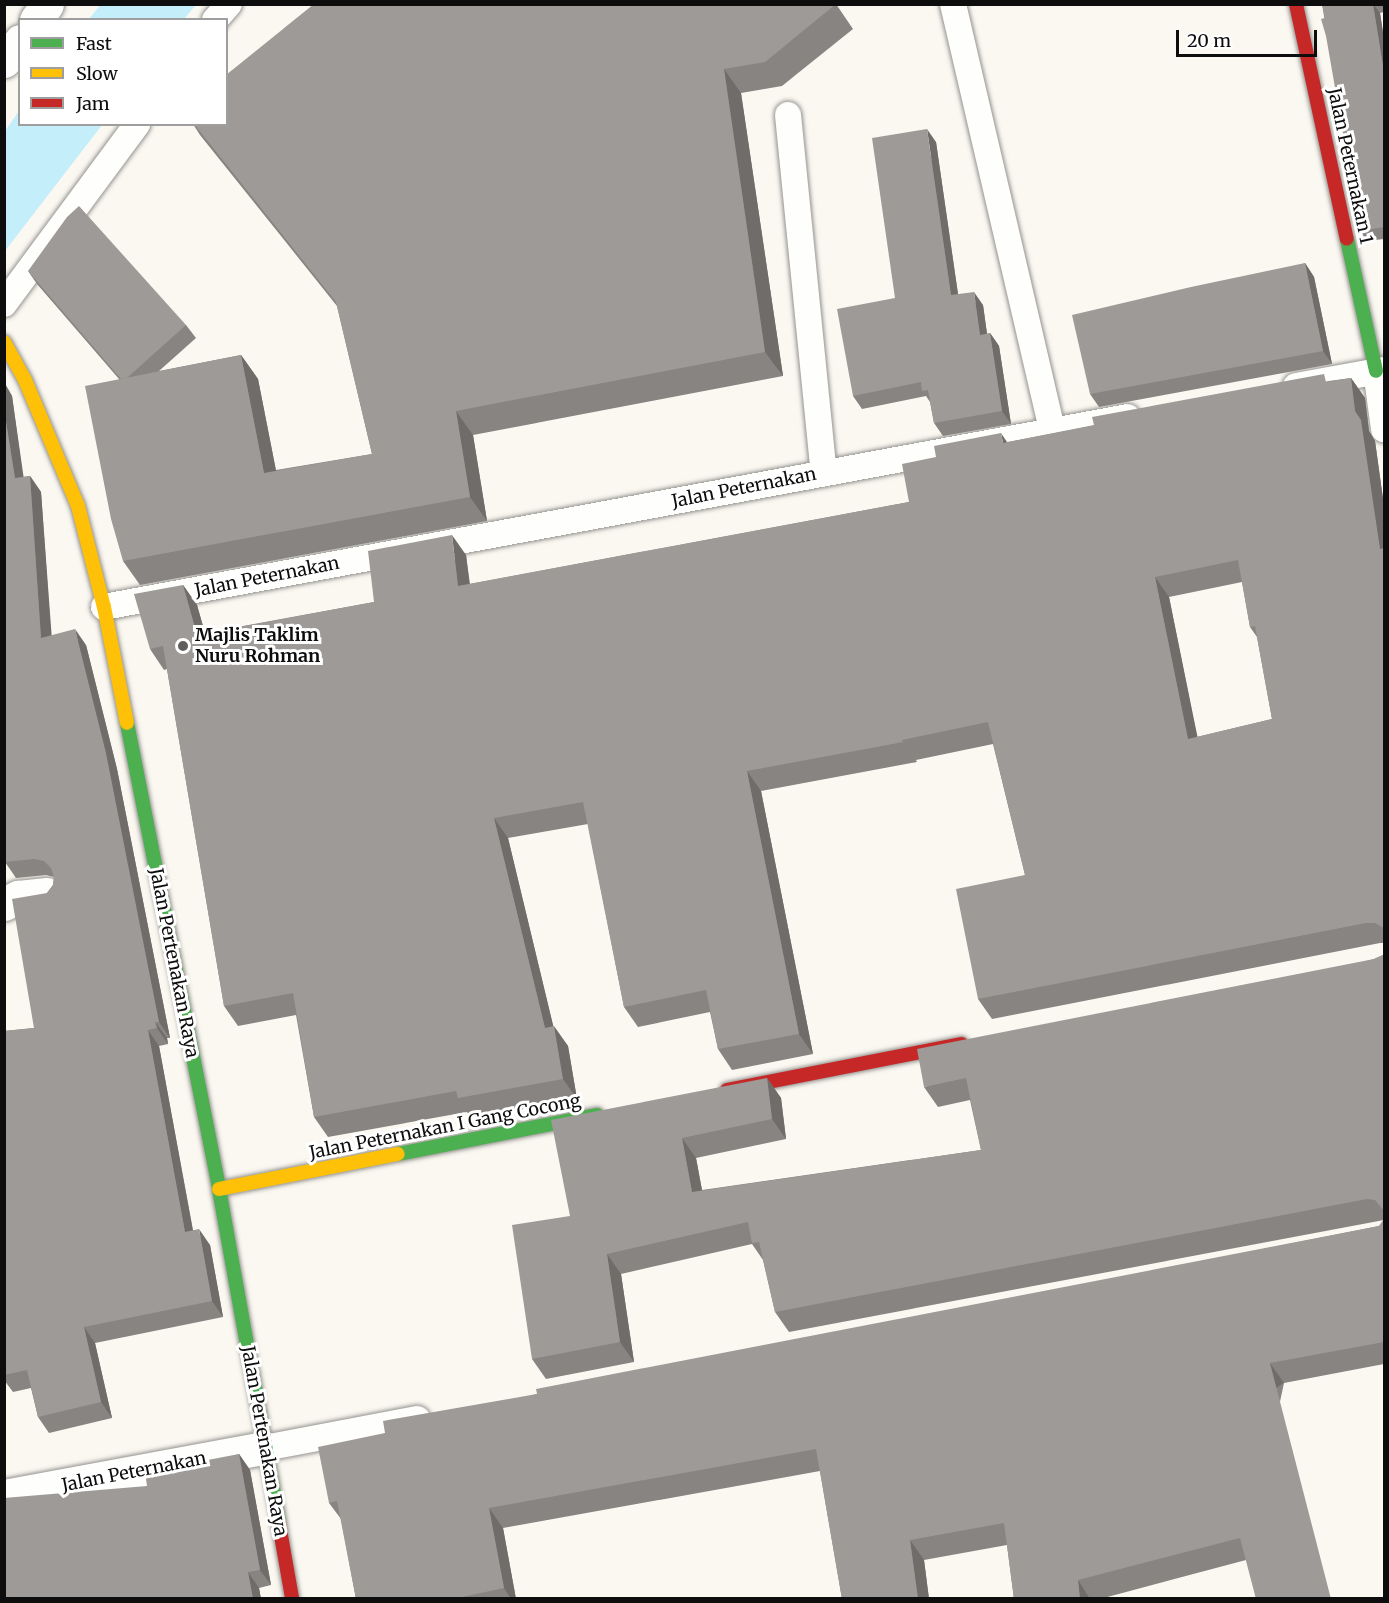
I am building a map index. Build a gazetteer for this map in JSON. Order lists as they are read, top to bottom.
{
  "streets": {
    "street": [
      "Jalan Peternakan 1",
      "Jalan Peternakan",
      "Jalan Pertenakan Raya",
      "Jalan Peternakan I Gang Cocong"
    ]
  },
  "crossings": [
    ["Jalan Peternakan", "Jalan Pertenakan Raya"],
    ["Jalan Pertenakan Raya", "Jalan Peternakan I Gang Cocong"]
  ],
  "places": ["Majlis Taklim Nuru Rohman"],
  "legend": ["Fast", "Slow", "Jam"],
  "scale_bar": "20 m"
}
